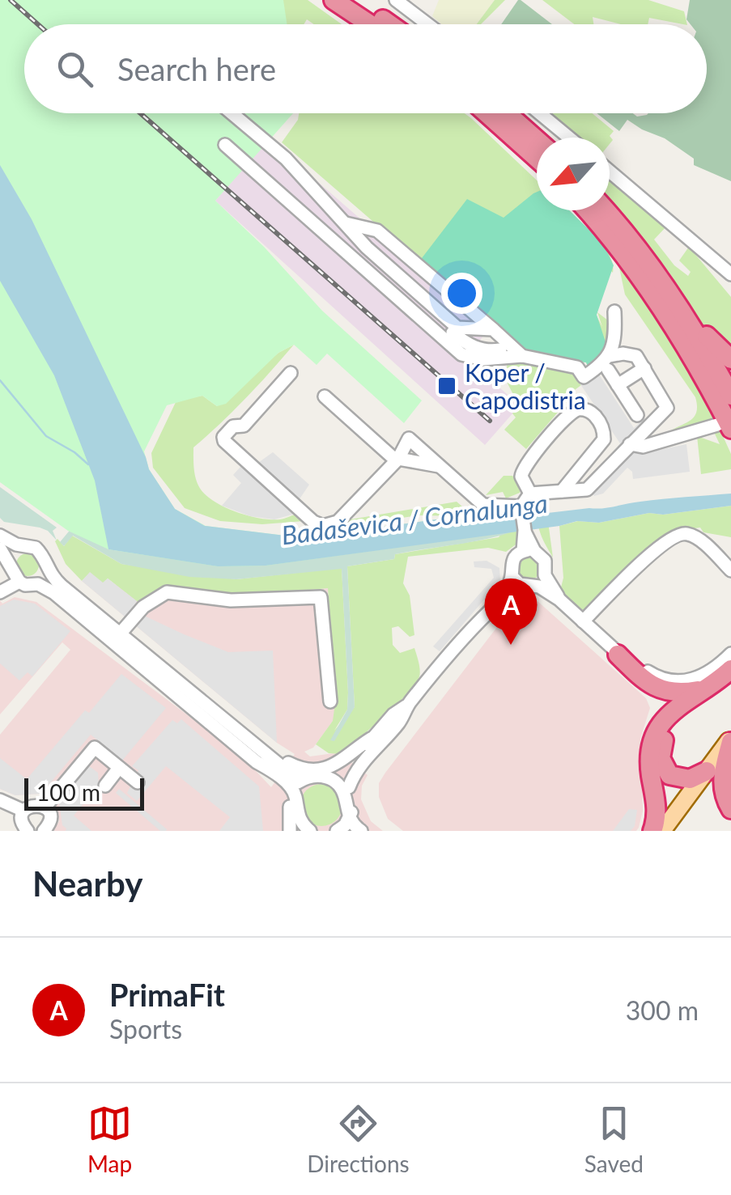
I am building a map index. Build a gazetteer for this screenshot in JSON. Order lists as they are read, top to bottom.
{
  "water": ["Badaševica / Cornalunga"],
  "places": {
    "transit": ["Koper / Capodistria"]
  },
  "scale_bar": "100 m",
  "north": "bottom left",
  "page": {
    "search": "Search here",
    "pins": "A",
    "scale": "100 m",
    "heading": "Nearby",
    "list": [
      {
        "mark": "A",
        "name": "PrimaFit",
        "note": "Sports",
        "value": "300 m"
      }
    ],
    "nav": ["Map", "Directions", "Saved"]
  }
}
